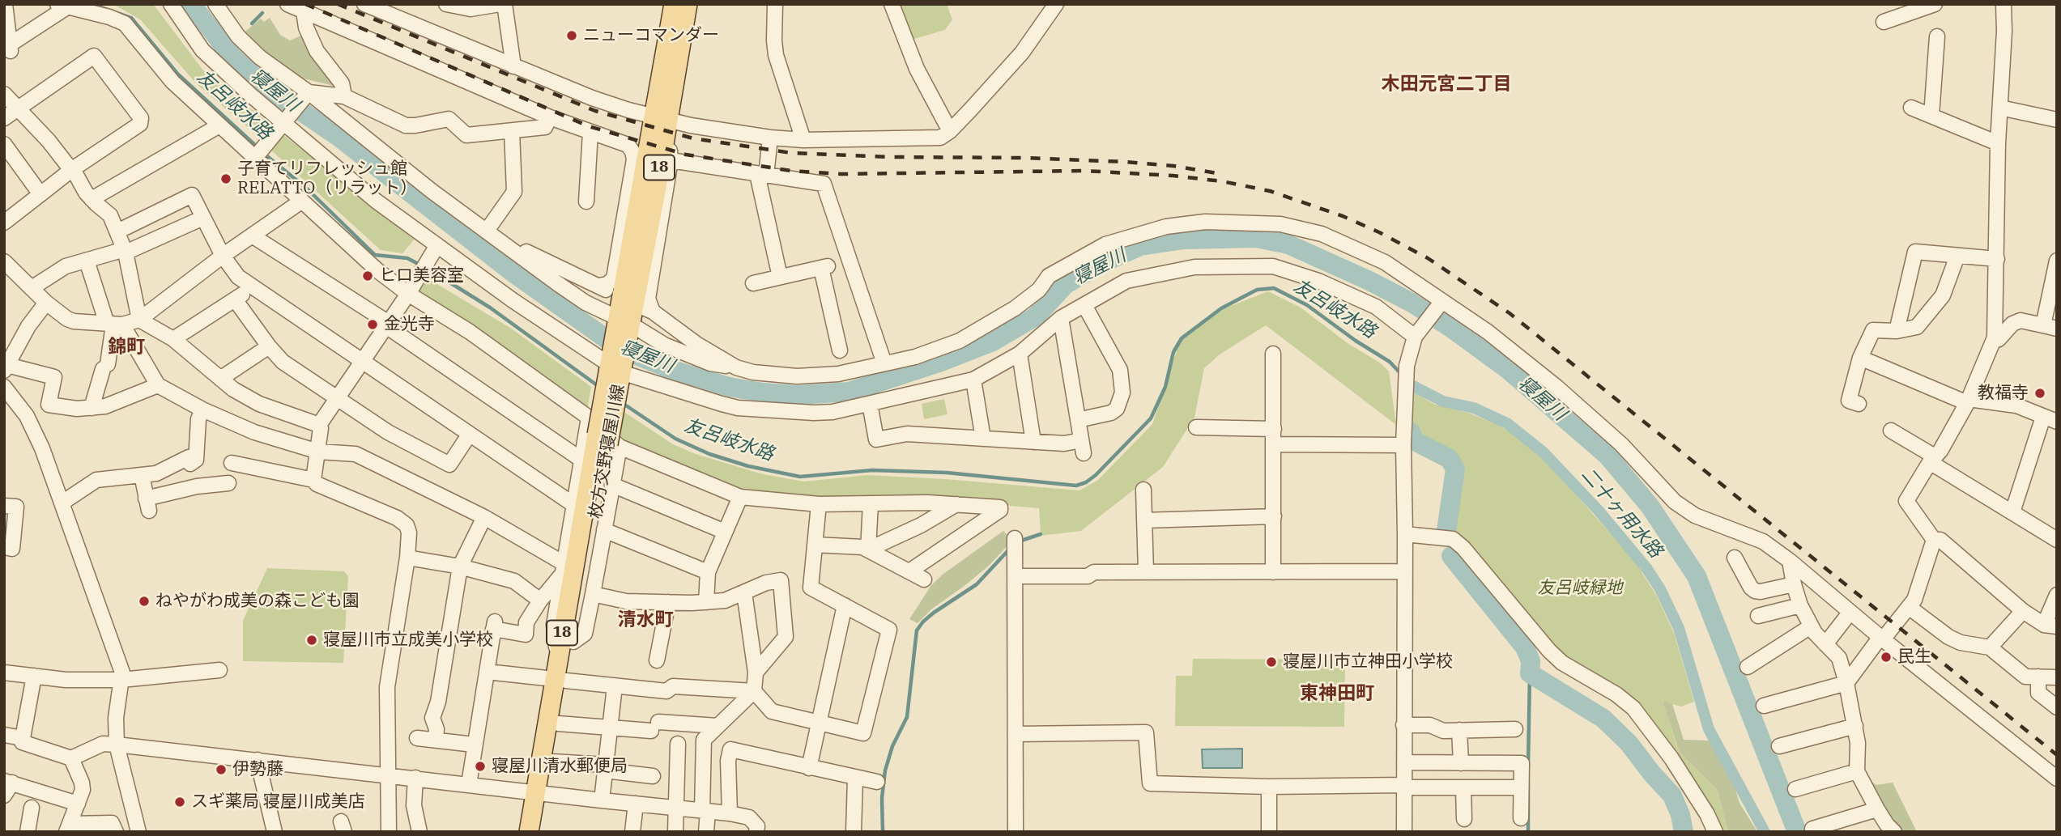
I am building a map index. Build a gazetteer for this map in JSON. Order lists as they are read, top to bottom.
{
  "streets": {
    "main road": ["18", "枚方交野寝屋川線"]
  },
  "districts": [
    "木田元宮二丁目",
    "錦町",
    "清水町",
    "東神田町"
  ],
  "water": ["寝屋川", "友呂岐水路", "二十ヶ用水路"],
  "parks": ["友呂岐緑地"],
  "places": [
    "ニューコマンダー",
    "子育てリフレッシュ館 RELATTO（リラット）",
    "ヒロ美容室",
    "金光寺",
    "教福寺",
    "ねやがわ成美の森こども園",
    "寝屋川市立成美小学校",
    "民生",
    "寝屋川市立神田小学校",
    "寝屋川清水郵便局",
    "伊勢藤",
    "スギ薬局 寝屋川成美店"
  ]
}
